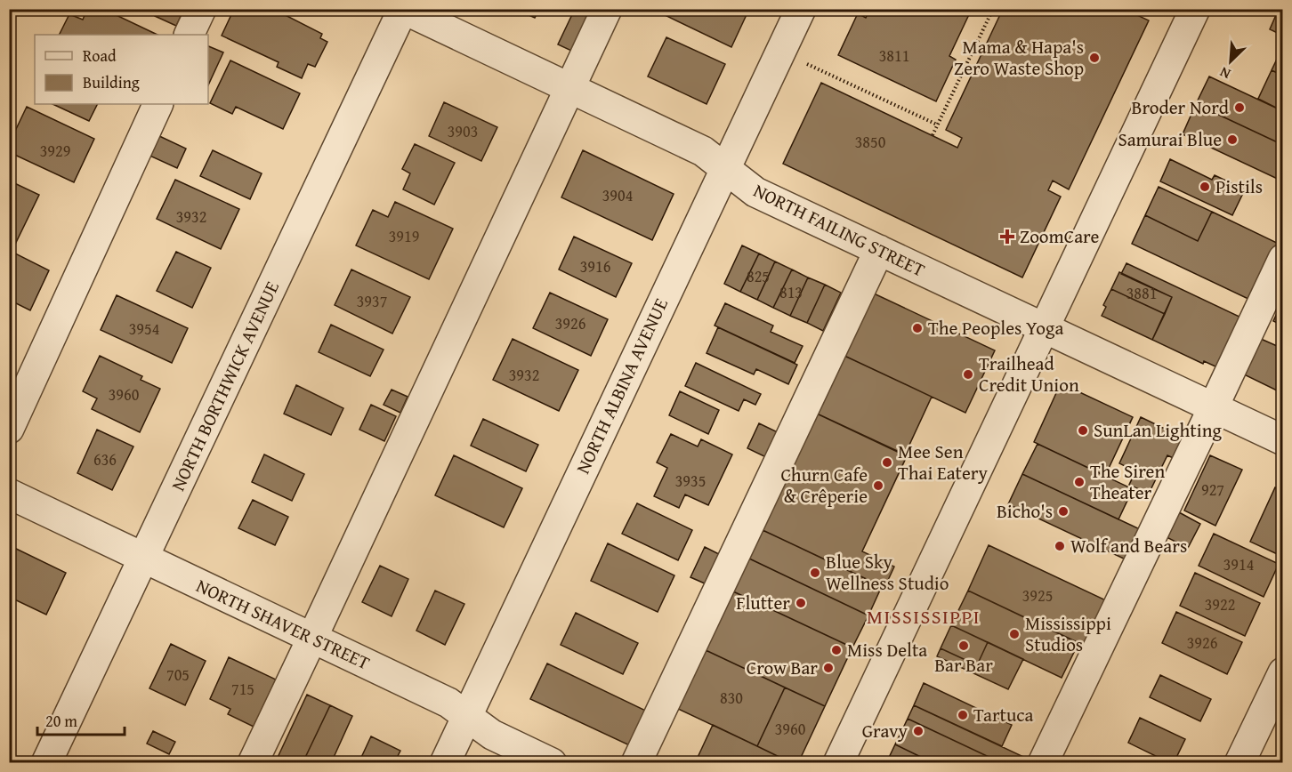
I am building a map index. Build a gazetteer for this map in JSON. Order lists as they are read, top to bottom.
{
  "streets": {
    "street": [
      "NORTH FAILING STREET",
      "NORTH BORTHWICK AVENUE",
      "NORTH ALBINA AVENUE",
      "NORTH SHAVER STREET"
    ]
  },
  "crossings": [
    ["NORTH FAILING STREET", "NORTH BORTHWICK AVENUE"],
    ["NORTH FAILING STREET", "NORTH ALBINA AVENUE"],
    ["NORTH BORTHWICK AVENUE", "NORTH SHAVER STREET"],
    ["NORTH ALBINA AVENUE", "NORTH SHAVER STREET"]
  ],
  "districts": ["MISSISSIPPI"],
  "places": {
    "other": [
      "Mama & Hapa's Zero Waste Shop",
      "Broder Nord",
      "Samurai Blue",
      "Pistils",
      "The Peoples Yoga",
      "Trailhead Credit Union",
      "SunLan Lighting",
      "Mee Sen Thai Eatery",
      "The Siren Theater",
      "Churn Cafe & Crêperie",
      "Bicho's",
      "Wolf and Bears",
      "Blue Sky Wellness Studio",
      "Flutter",
      "Mississippi Studios",
      "Bar Bar",
      "Miss Delta",
      "Crow Bar",
      "Tartuca",
      "Gravy"
    ],
    "health": ["ZoomCare"]
  },
  "house_numbers": [
    "3811",
    "3903",
    "3850",
    "3929",
    "3904",
    "3932",
    "3919",
    "3916",
    "825",
    "813",
    "3881",
    "3937",
    "3926",
    "3954",
    "3932",
    "3960",
    "636",
    "3935",
    "927",
    "3914",
    "3925",
    "3922",
    "3926",
    "705",
    "715",
    "830",
    "3960"
  ],
  "legend": ["Road", "Building"],
  "scale_bar": "20 m",
  "north": "bottom left"
}
